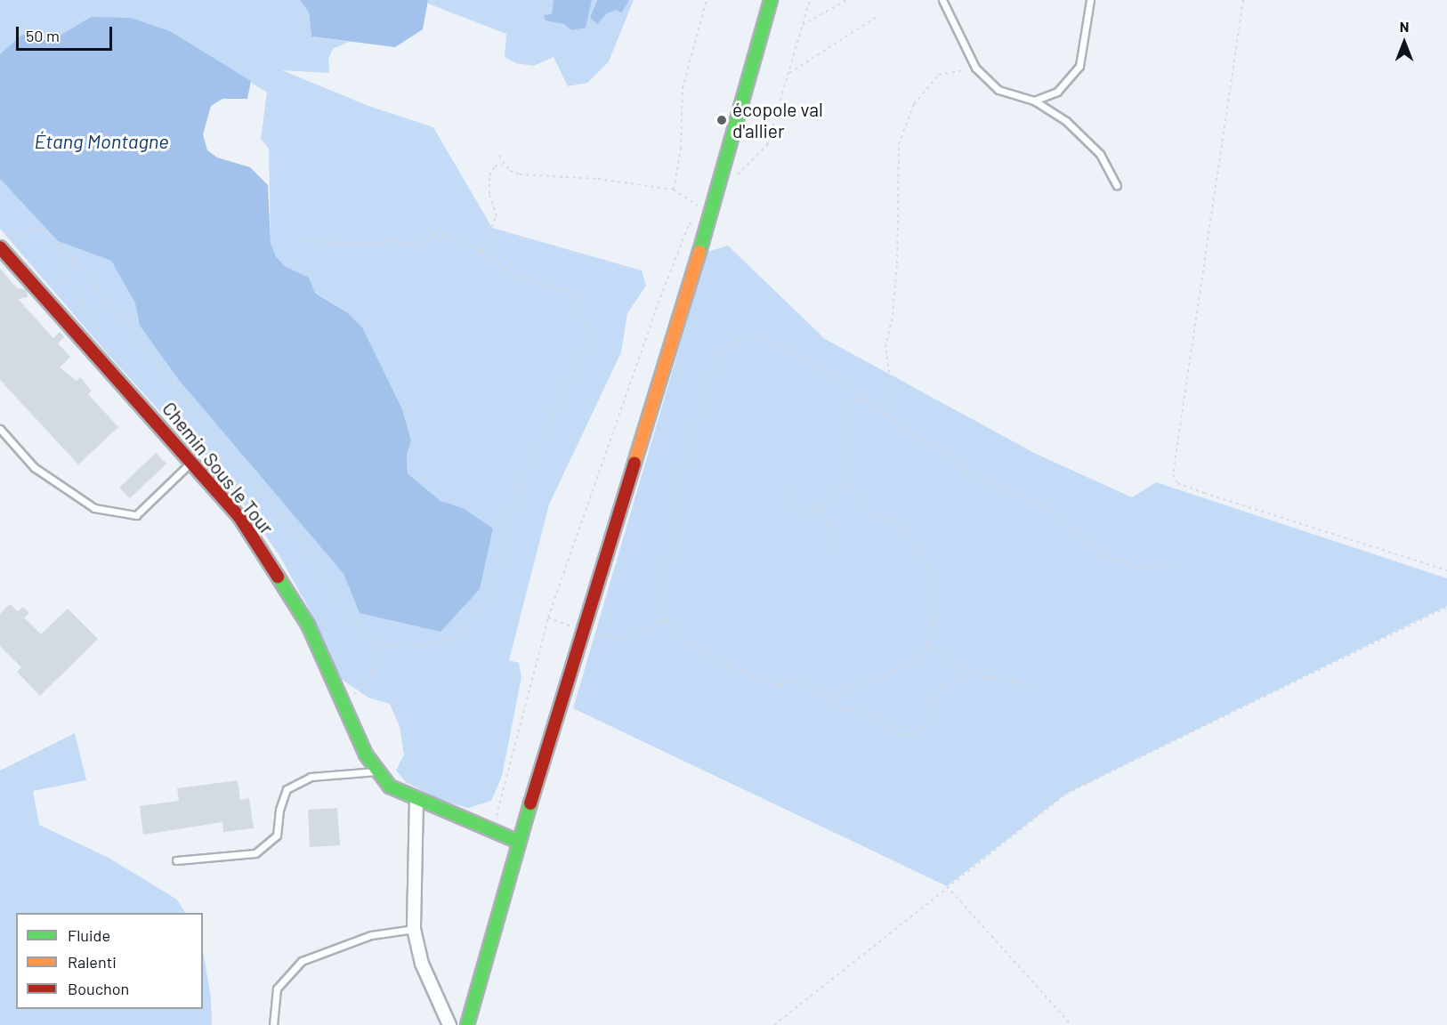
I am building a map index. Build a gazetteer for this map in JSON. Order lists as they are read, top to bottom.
{
  "streets": {
    "street": ["Chemin Sous le Tour"]
  },
  "water": ["Étang Montagne"],
  "places": ["écopole val d'allier"],
  "legend": ["Fluide", "Ralenti", "Bouchon"],
  "scale_bar": "50 m",
  "north": "top"
}
